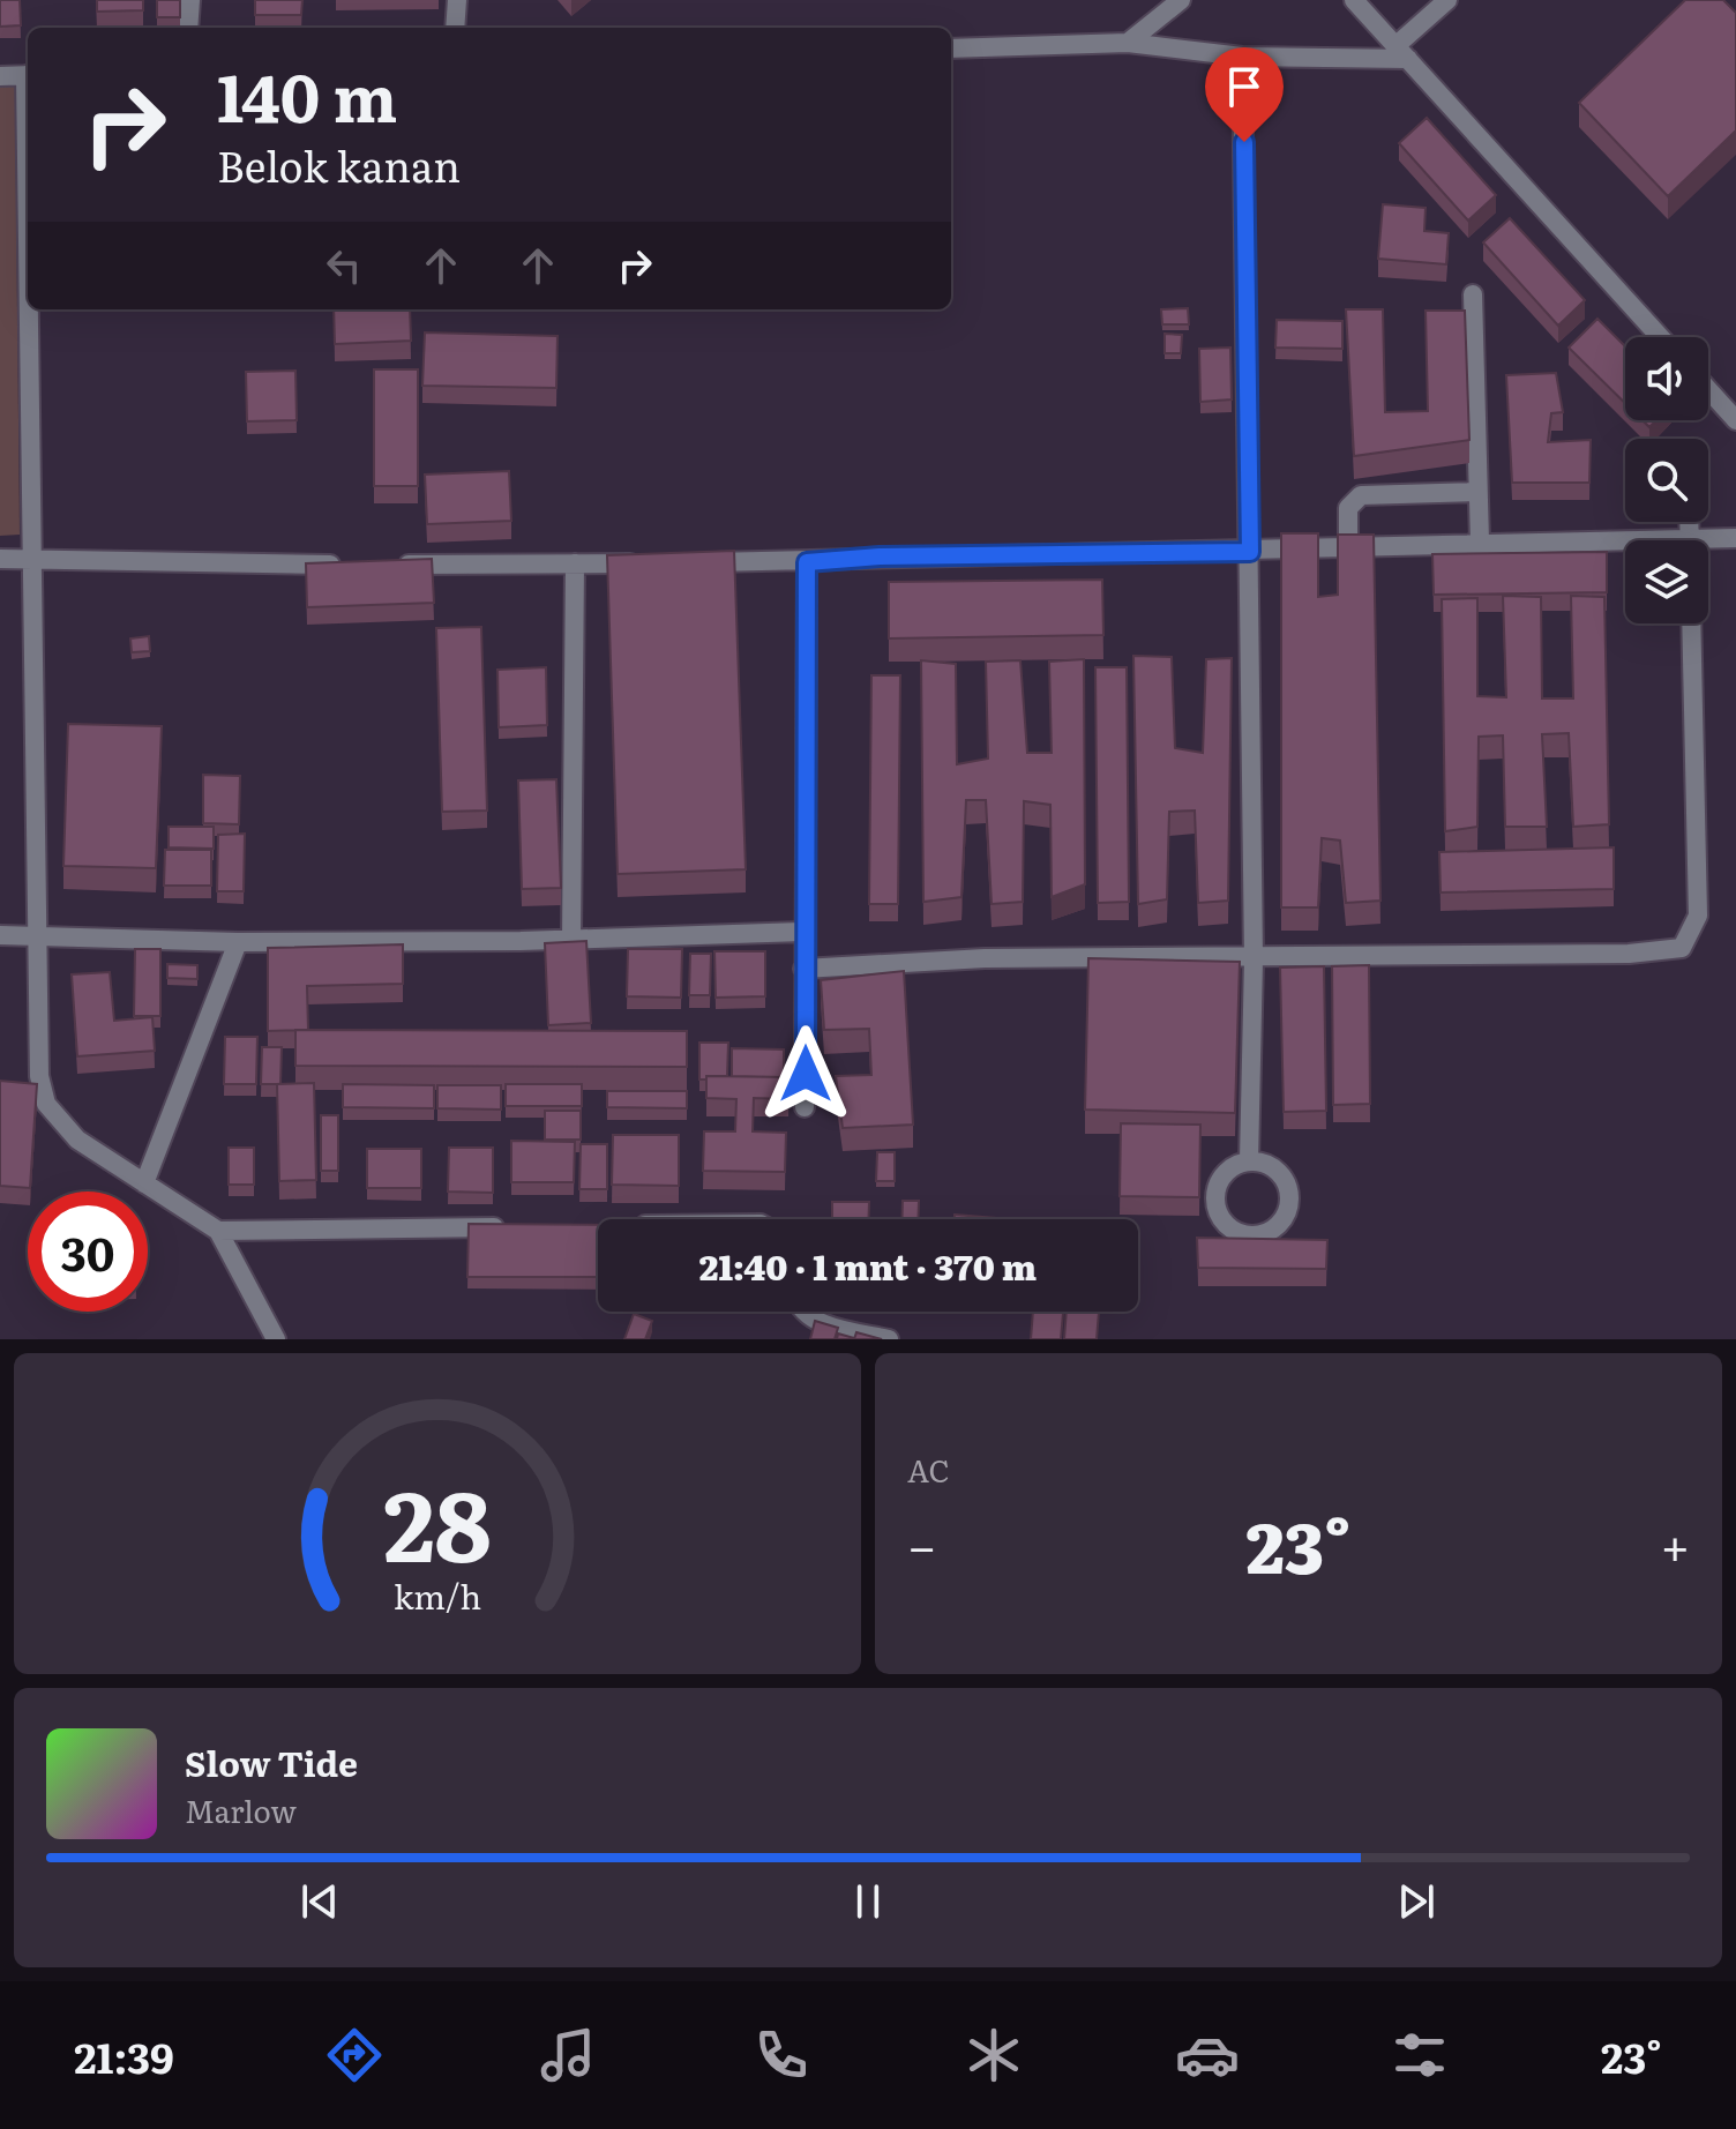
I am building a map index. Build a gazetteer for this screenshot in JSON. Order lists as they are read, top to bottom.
{
  "page": {
    "turn": ["140 m", "Belok kanan"],
    "limit": "30",
    "trip": "21:40 · 1 mnt · 370 m",
    "tile": "AC",
    "heat": ["−", "23°", "+"],
    "song": ["Slow Tide", "Marlow"],
    "tabs": ["21:39", "23°"],
    "gauge": ["28", "km/h"]
  }
}
